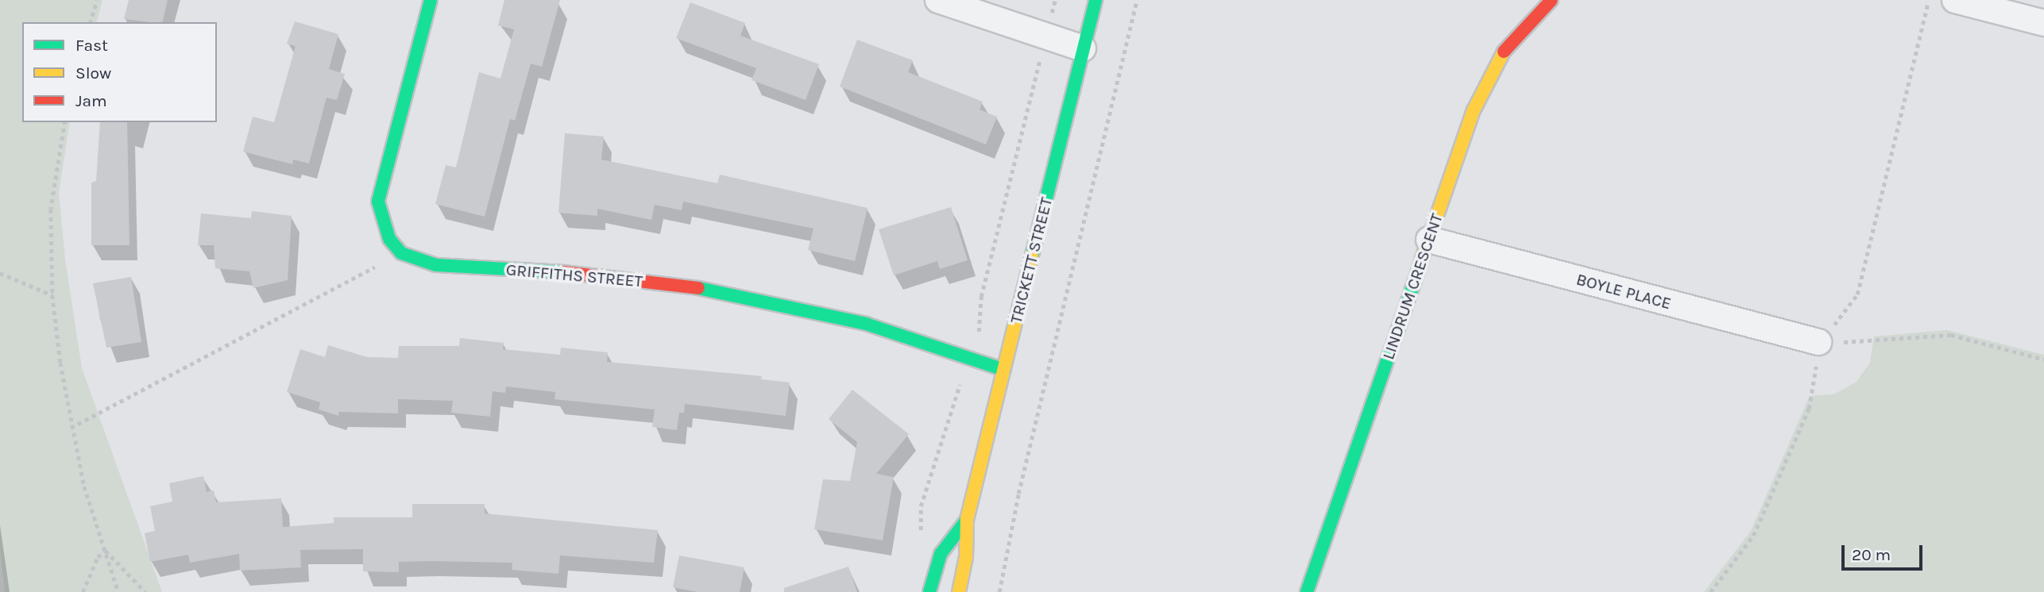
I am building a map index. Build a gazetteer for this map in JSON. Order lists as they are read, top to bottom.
{
  "streets": {
    "street": [
      "TRICKETT STREET",
      "GRIFFITHS STREET",
      "LINDRUM CRESCENT",
      "BOYLE PLACE"
    ]
  },
  "crossings": [
    ["TRICKETT STREET", "GRIFFITHS STREET"],
    ["LINDRUM CRESCENT", "BOYLE PLACE"]
  ],
  "legend": ["Fast", "Slow", "Jam"],
  "scale_bar": "20 m"
}
